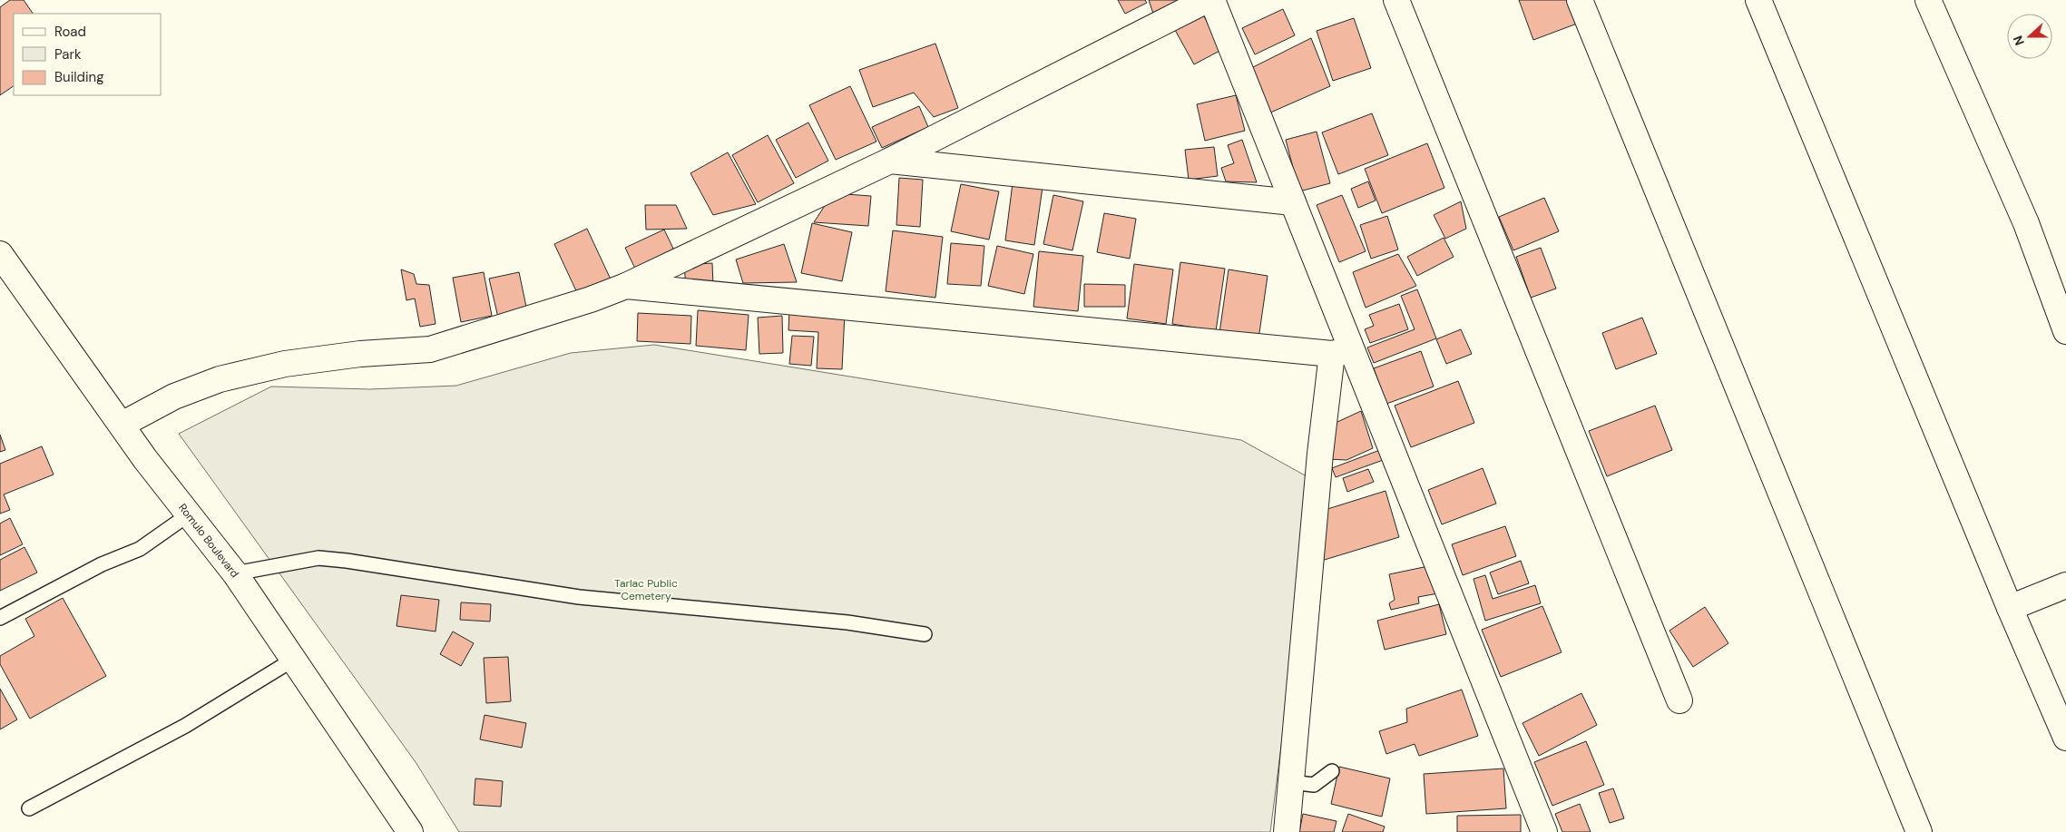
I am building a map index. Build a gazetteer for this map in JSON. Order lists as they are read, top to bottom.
{
  "streets": {
    "main road": ["Romulo Boulevard"]
  },
  "parks": ["Tarlac Public Cemetery"],
  "legend": ["Road", "Park", "Building"],
  "north": "left"
}
